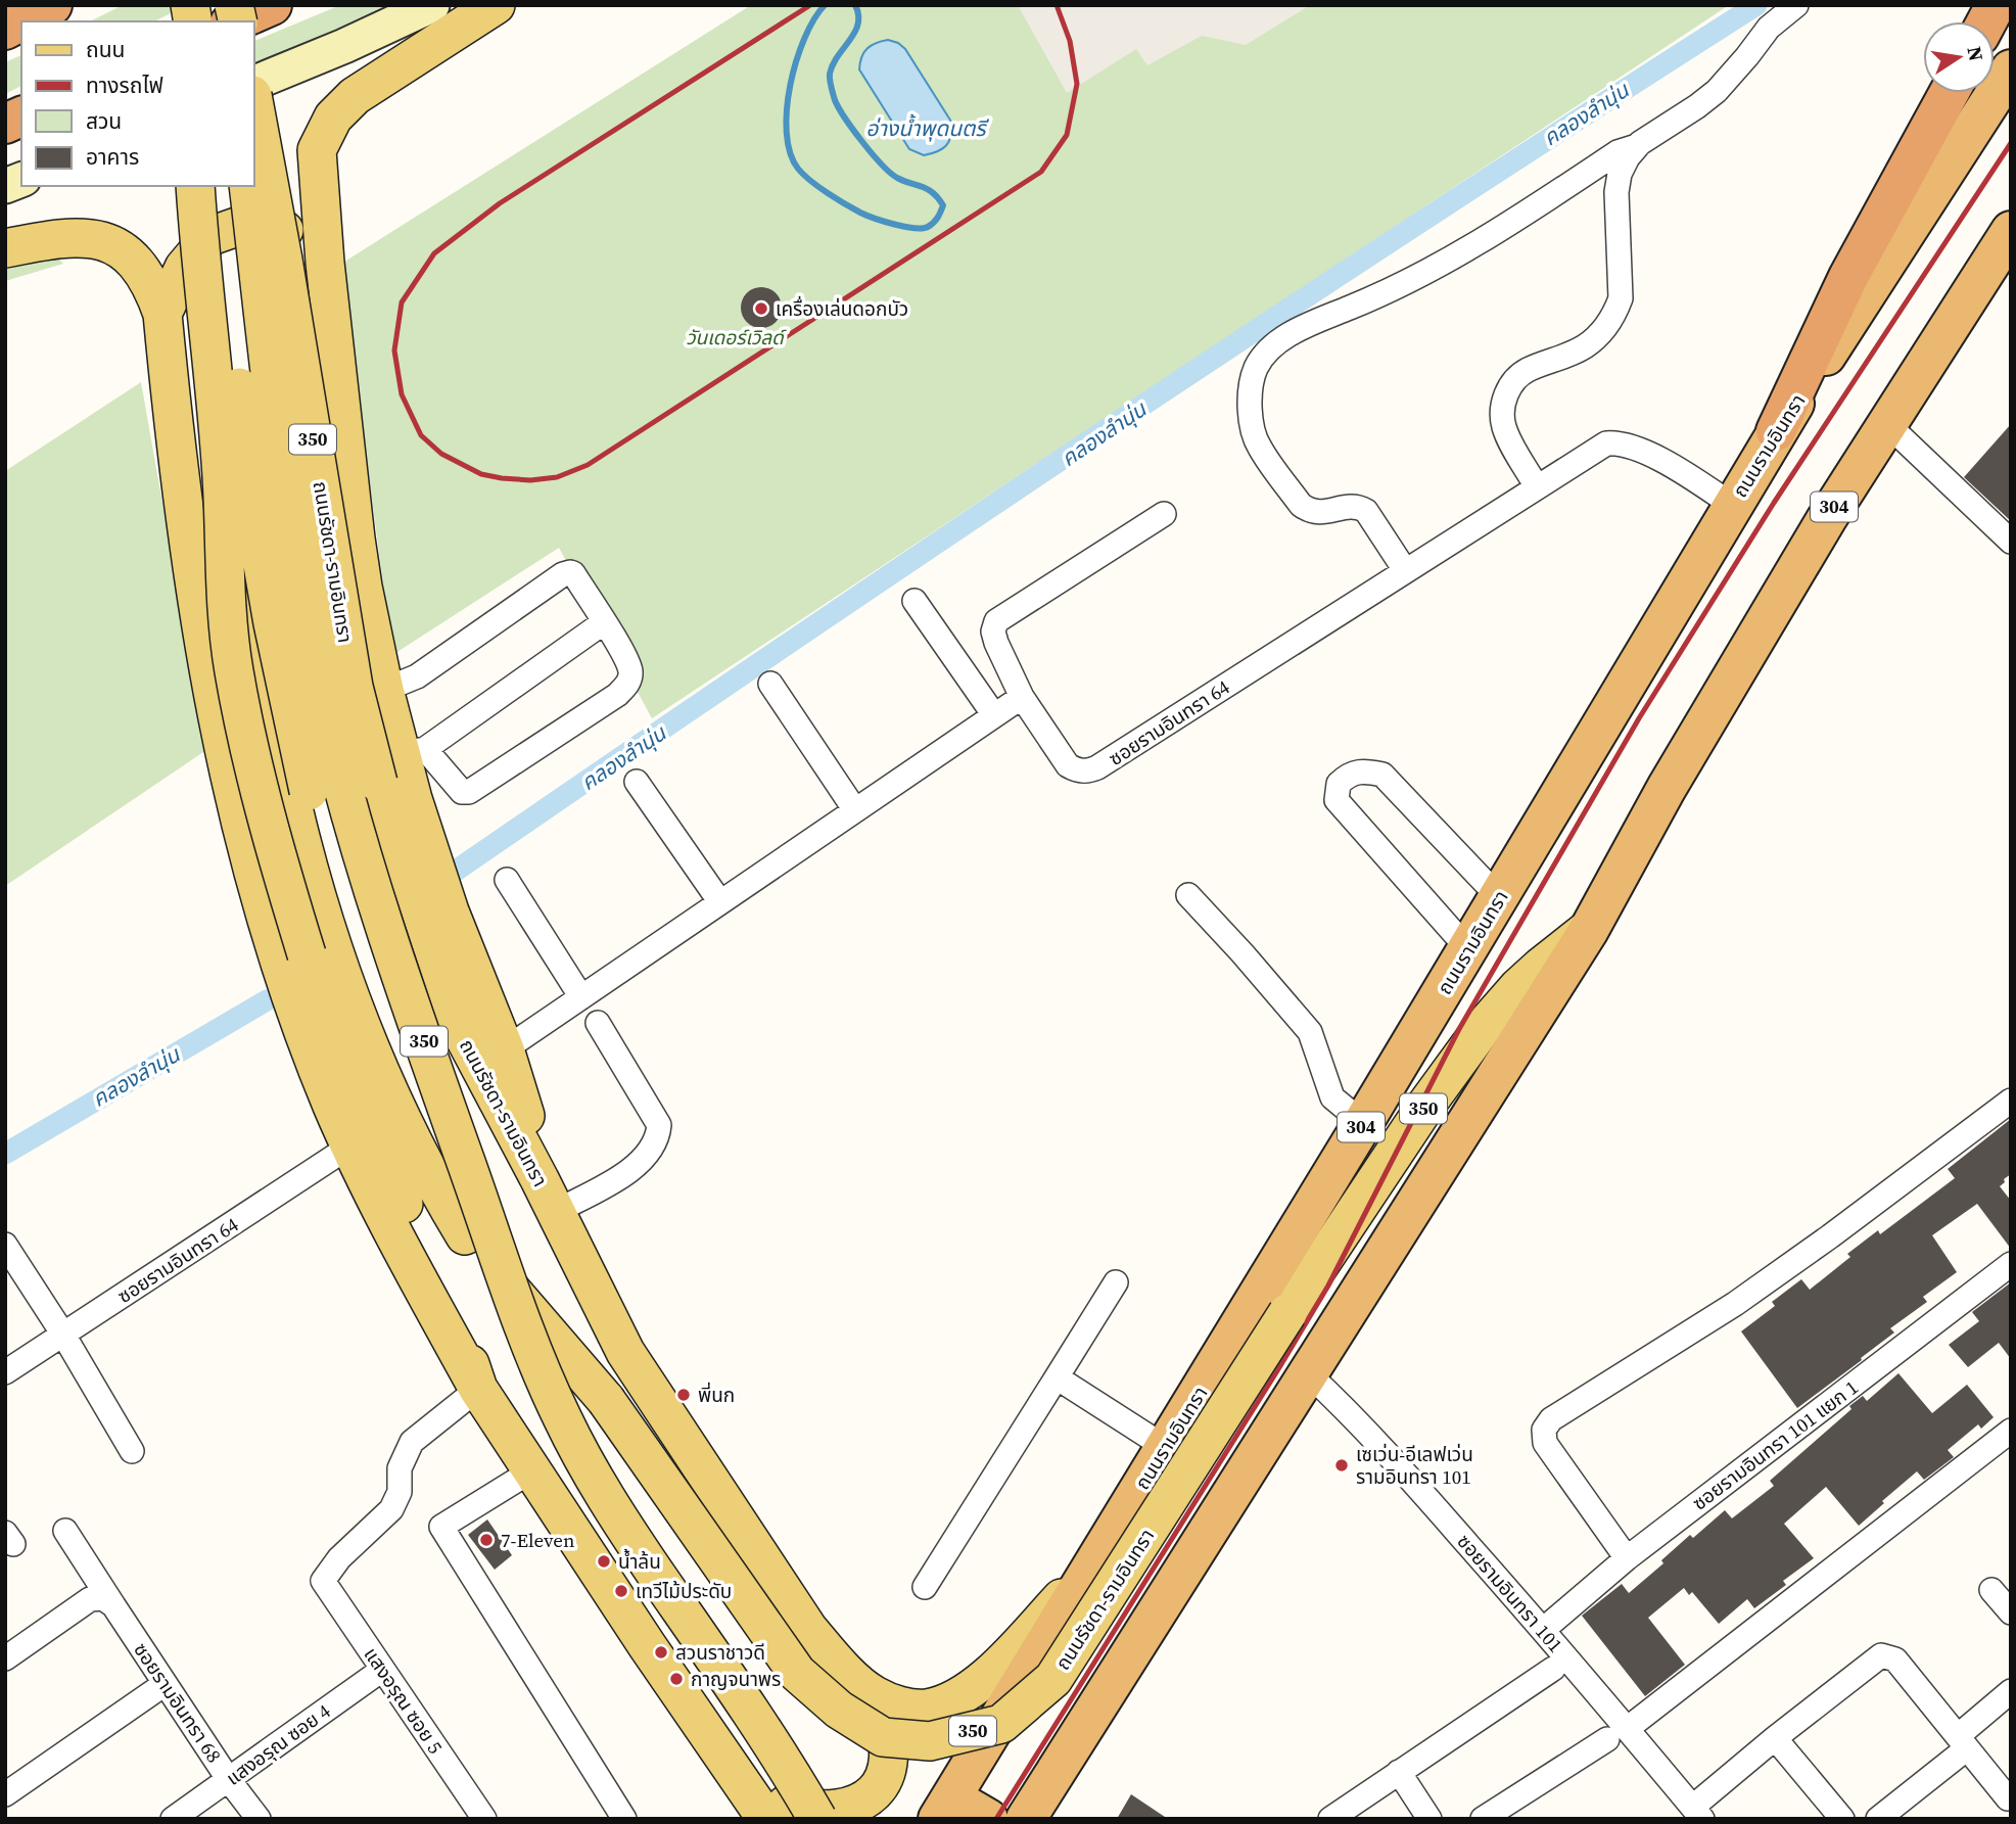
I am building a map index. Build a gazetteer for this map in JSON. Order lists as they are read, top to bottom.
{
  "streets": {
    "highway": ["ถนนรามอินทรา", "304"],
    "main road": ["350", "ถนนรัชดา-รามอินทรา"],
    "street": [
      "ซอยรามอินทรา 64",
      "ซอยรามอินทรา 101 แยก 1",
      "ซอยรามอินทรา 101",
      "แสงอรุณ ซอย 5",
      "ซอยรามอินทรา 68",
      "แสงอรุณ ซอย 4"
    ]
  },
  "crossings": [
    ["ถนนรามอินทรา", "ถนนรัชดา-รามอินทรา"],
    ["ถนนรามอินทรา", "ซอยรามอินทรา 64"],
    ["304", "ถนนรัชดา-รามอินทรา"],
    ["304", "ซอยรามอินทรา 101"],
    ["ถนนรัชดา-รามอินทรา", "ซอยรามอินทรา 64"],
    ["ซอยรามอินทรา 101 แยก 1", "ซอยรามอินทรา 101"],
    ["แสงอรุณ ซอย 5", "แสงอรุณ ซอย 4"],
    ["ซอยรามอินทรา 68", "แสงอรุณ ซอย 4"]
  ],
  "water": ["คลองลำนุ่น", "อ่างน้ำพุดนตรี"],
  "parks": ["วันเดอร์เวิลด์"],
  "places": [
    "เครื่องเล่นดอกบัว",
    "พี่นก",
    "เซเว่น-อีเลฟเว่น รามอินทรา 101",
    "7-Eleven",
    "น้ำล้น",
    "เทวีไม้ประดับ",
    "สวนราชาวดี",
    "กาญจนาพร"
  ],
  "legend": [
    "ถนน",
    "ทางรถไฟ",
    "สวน",
    "อาคาร"
  ],
  "north": "right"
}
